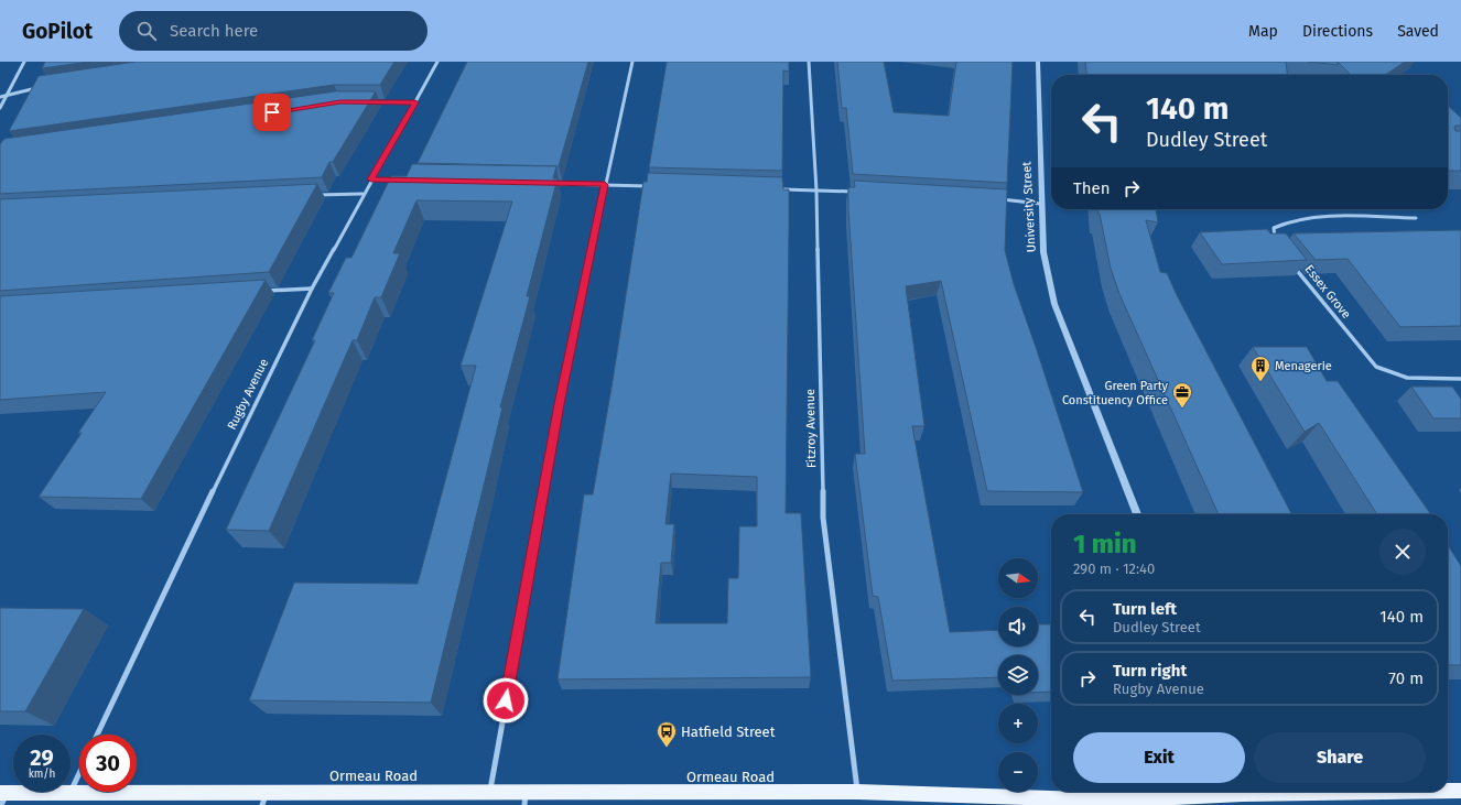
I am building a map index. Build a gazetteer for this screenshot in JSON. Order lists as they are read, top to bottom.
{
  "streets": {
    "main road": ["Ormeau Road"],
    "street": [
      "University Street",
      "Essex Grove",
      "Rugby Avenue",
      "Fitzroy Avenue"
    ]
  },
  "crossings": [
    ["Fitzroy Avenue", "Ormeau Road"]
  ],
  "places": {
    "building": ["Menagerie"],
    "office": ["Green Party Constituency Office"],
    "bus stop": ["Hatfield Street"]
  },
  "north": "right",
  "page": {
    "header": "GoPilot",
    "search": "Search here",
    "nav": ["Map", "Directions", "Saved"],
    "turn": ["140 m", "Dudley Street"],
    "then": "Then",
    "heading": ["1 min", "290 m · 12:40"],
    "map_buttons": ["+", "−"],
    "list": [
      {
        "name": "Turn left",
        "note": "Dudley Street",
        "value": "140 m"
      },
      {
        "name": "Turn right",
        "note": "Rugby Avenue",
        "value": "70 m"
      }
    ],
    "buttons": ["Exit", "Share"],
    "speed": "29 km/h",
    "limit": "30"
  }
}
